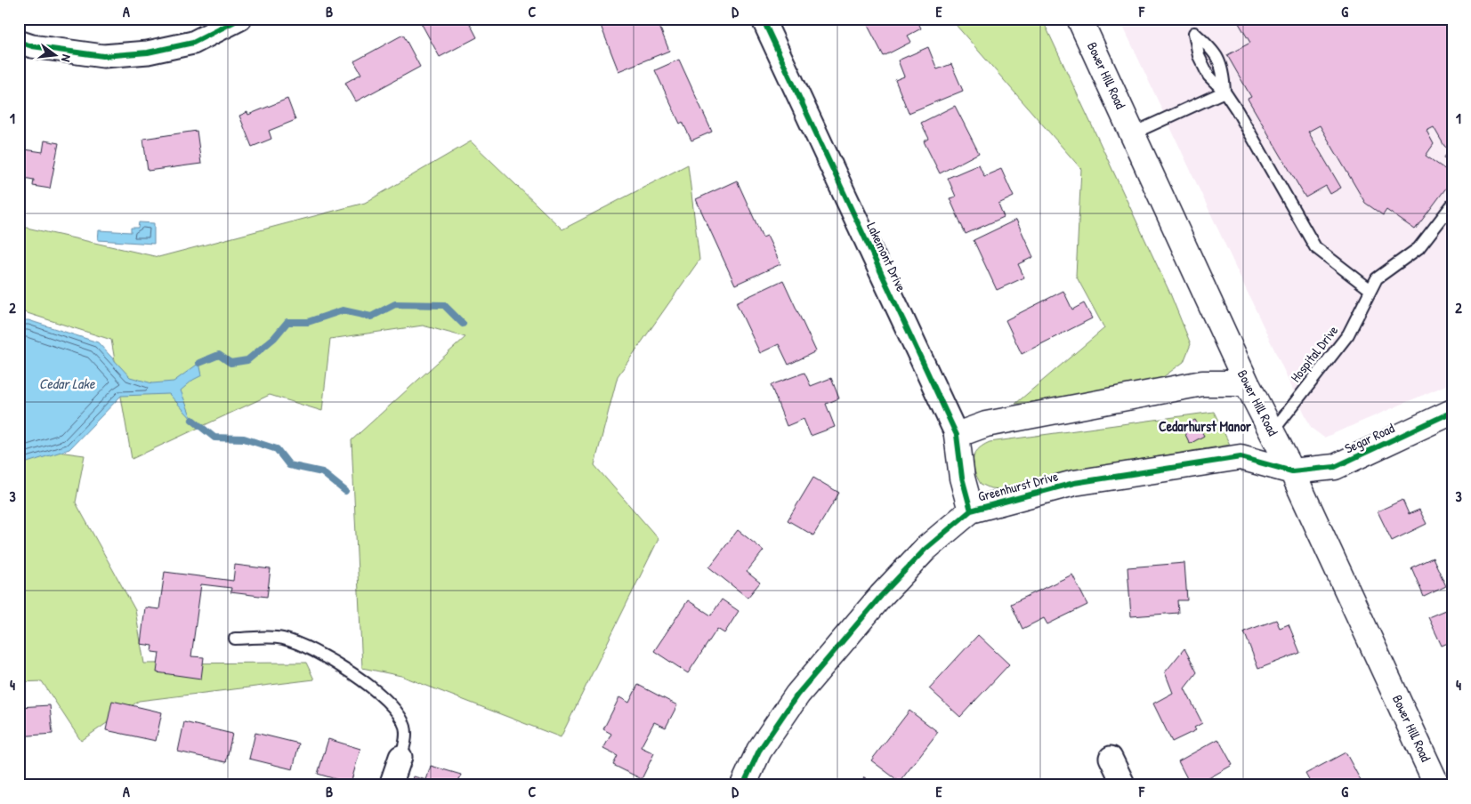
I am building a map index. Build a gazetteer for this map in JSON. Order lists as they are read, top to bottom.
{
  "streets": {
    "street": [
      "Bower Hill Road",
      "Lakemont Drive",
      "Segar Road",
      "Greenhurst Drive"
    ],
    "lane": ["Hospital Drive"]
  },
  "crossings": [
    ["Bower Hill Road", "Hospital Drive"],
    ["Bower Hill Road", "Segar Road"],
    ["Bower Hill Road", "Greenhurst Drive"],
    ["Lakemont Drive", "Greenhurst Drive"],
    ["Segar Road", "Greenhurst Drive"]
  ],
  "districts": ["Cedarhurst Manor"],
  "water": ["Cedar Lake"],
  "north": "right",
  "grid": {
    "columns": [
      "A",
      "B",
      "C",
      "D",
      "E",
      "F",
      "G"
    ],
    "rows": [
      "1",
      "2",
      "3",
      "4"
    ]
  }
}
